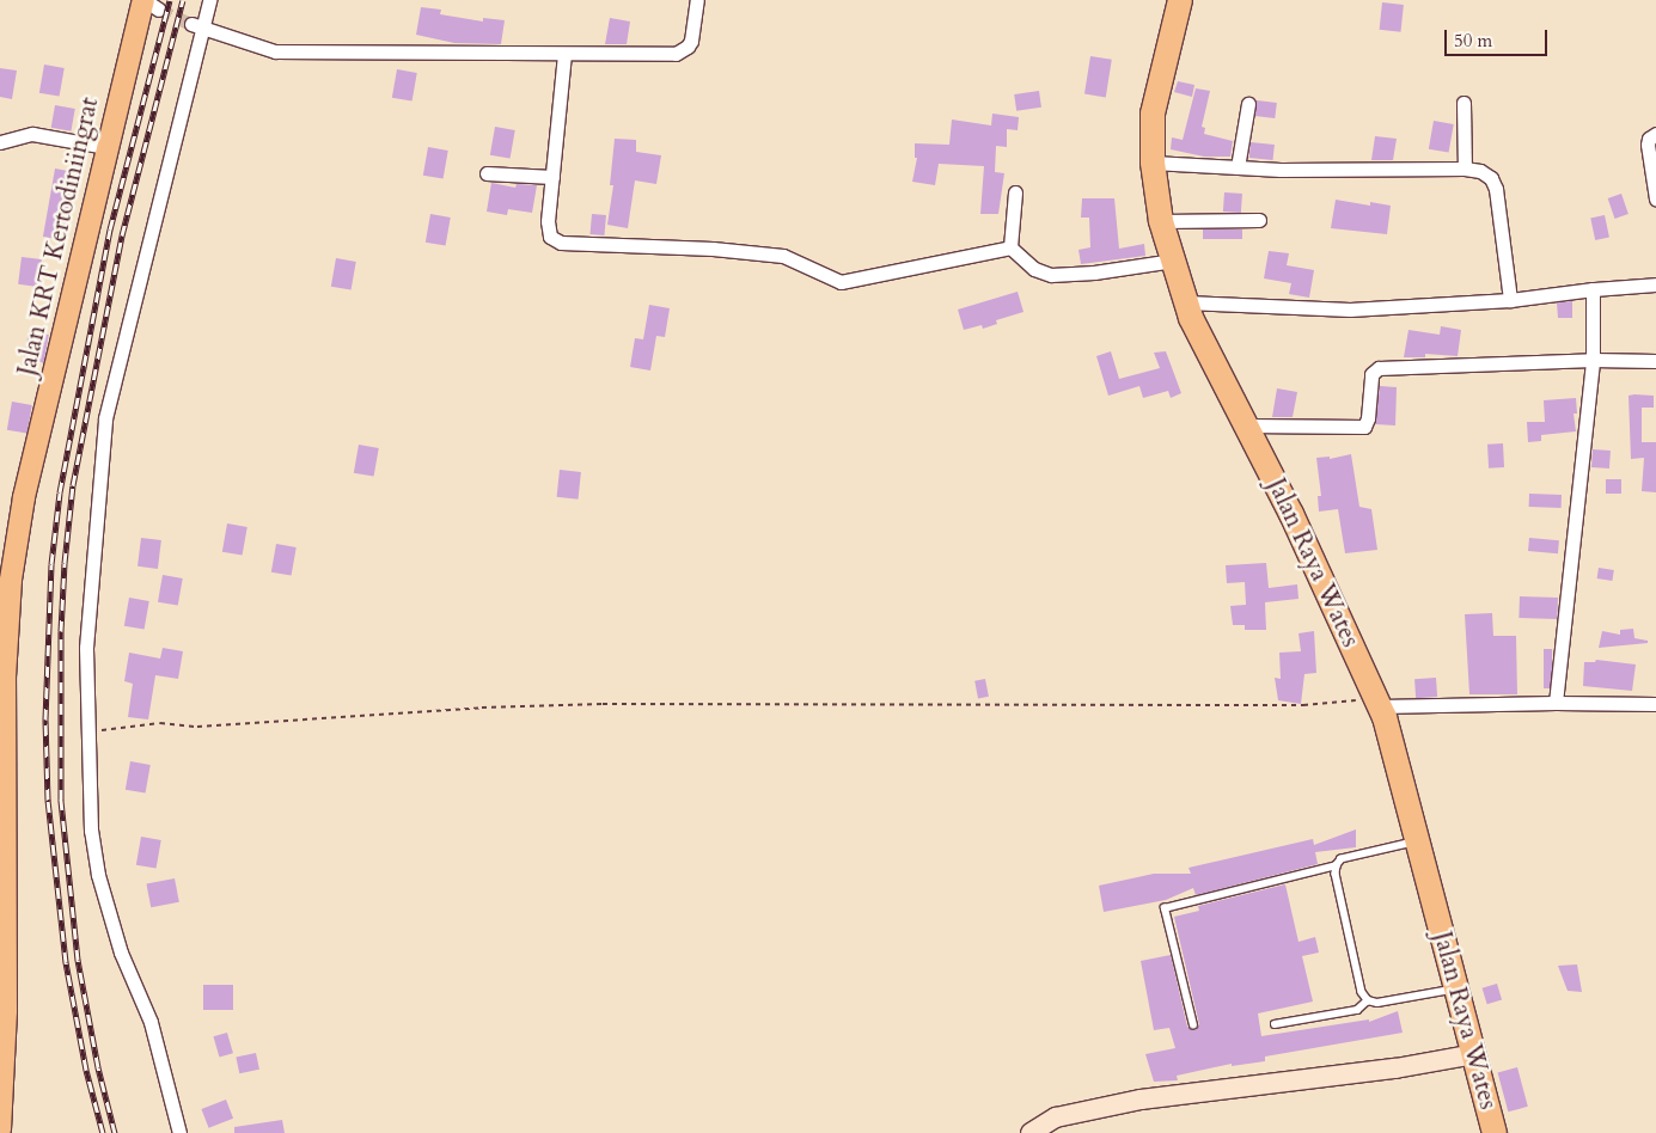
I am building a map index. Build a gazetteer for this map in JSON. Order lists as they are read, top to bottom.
{
  "streets": {
    "highway": ["Jalan Raya Wates"],
    "main road": ["Jalan KRT Kertodiniingrat"]
  },
  "scale_bar": "50 m"
}
